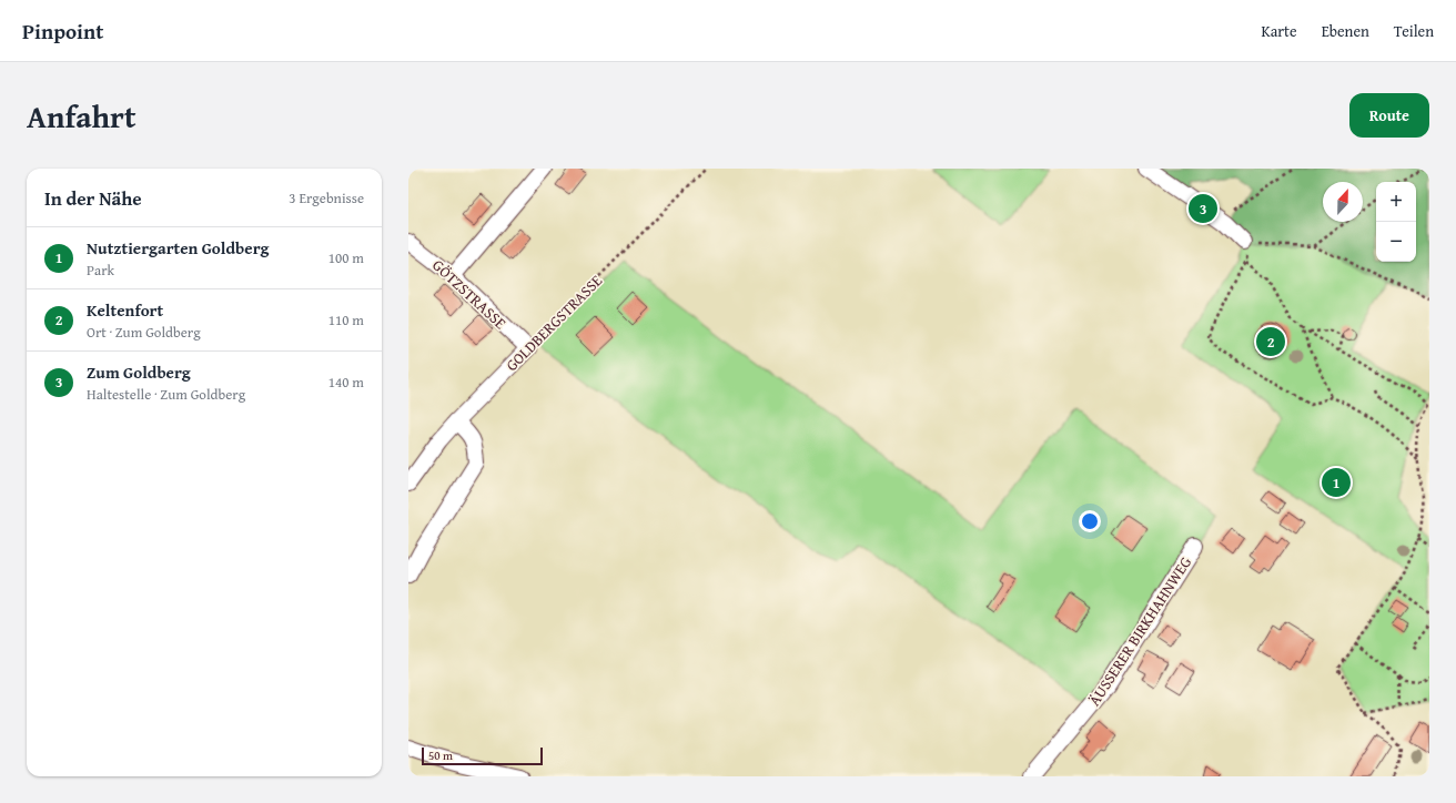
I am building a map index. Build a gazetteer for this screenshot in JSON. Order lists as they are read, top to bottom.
{
  "streets": {
    "street": ["GÖTZSTRASSE", "GOLDBERGSTRASSE", "ÄUSSERER BIRKHAHNWEG"]
  },
  "crossings": [
    ["GÖTZSTRASSE", "GOLDBERGSTRASSE"]
  ],
  "scale_bar": "50 m",
  "north": "top",
  "page": {
    "header": "Pinpoint",
    "nav": ["Karte", "Ebenen", "Teilen"],
    "title": "Anfahrt",
    "buttons": "Route",
    "heading": ["In der Nähe", "3 Ergebnisse"],
    "map_buttons": ["+", "−"],
    "pins": ["3", "2", "1"],
    "list": [
      {
        "mark": "1",
        "name": "Nutztiergarten Goldberg",
        "note": "Park",
        "value": "100 m"
      },
      {
        "mark": "2",
        "name": "Keltenfort",
        "note": "Ort · Zum Goldberg",
        "value": "110 m"
      },
      {
        "mark": "3",
        "name": "Zum Goldberg",
        "note": "Haltestelle · Zum Goldberg",
        "value": "140 m"
      }
    ],
    "scale": "50 m"
  }
}
